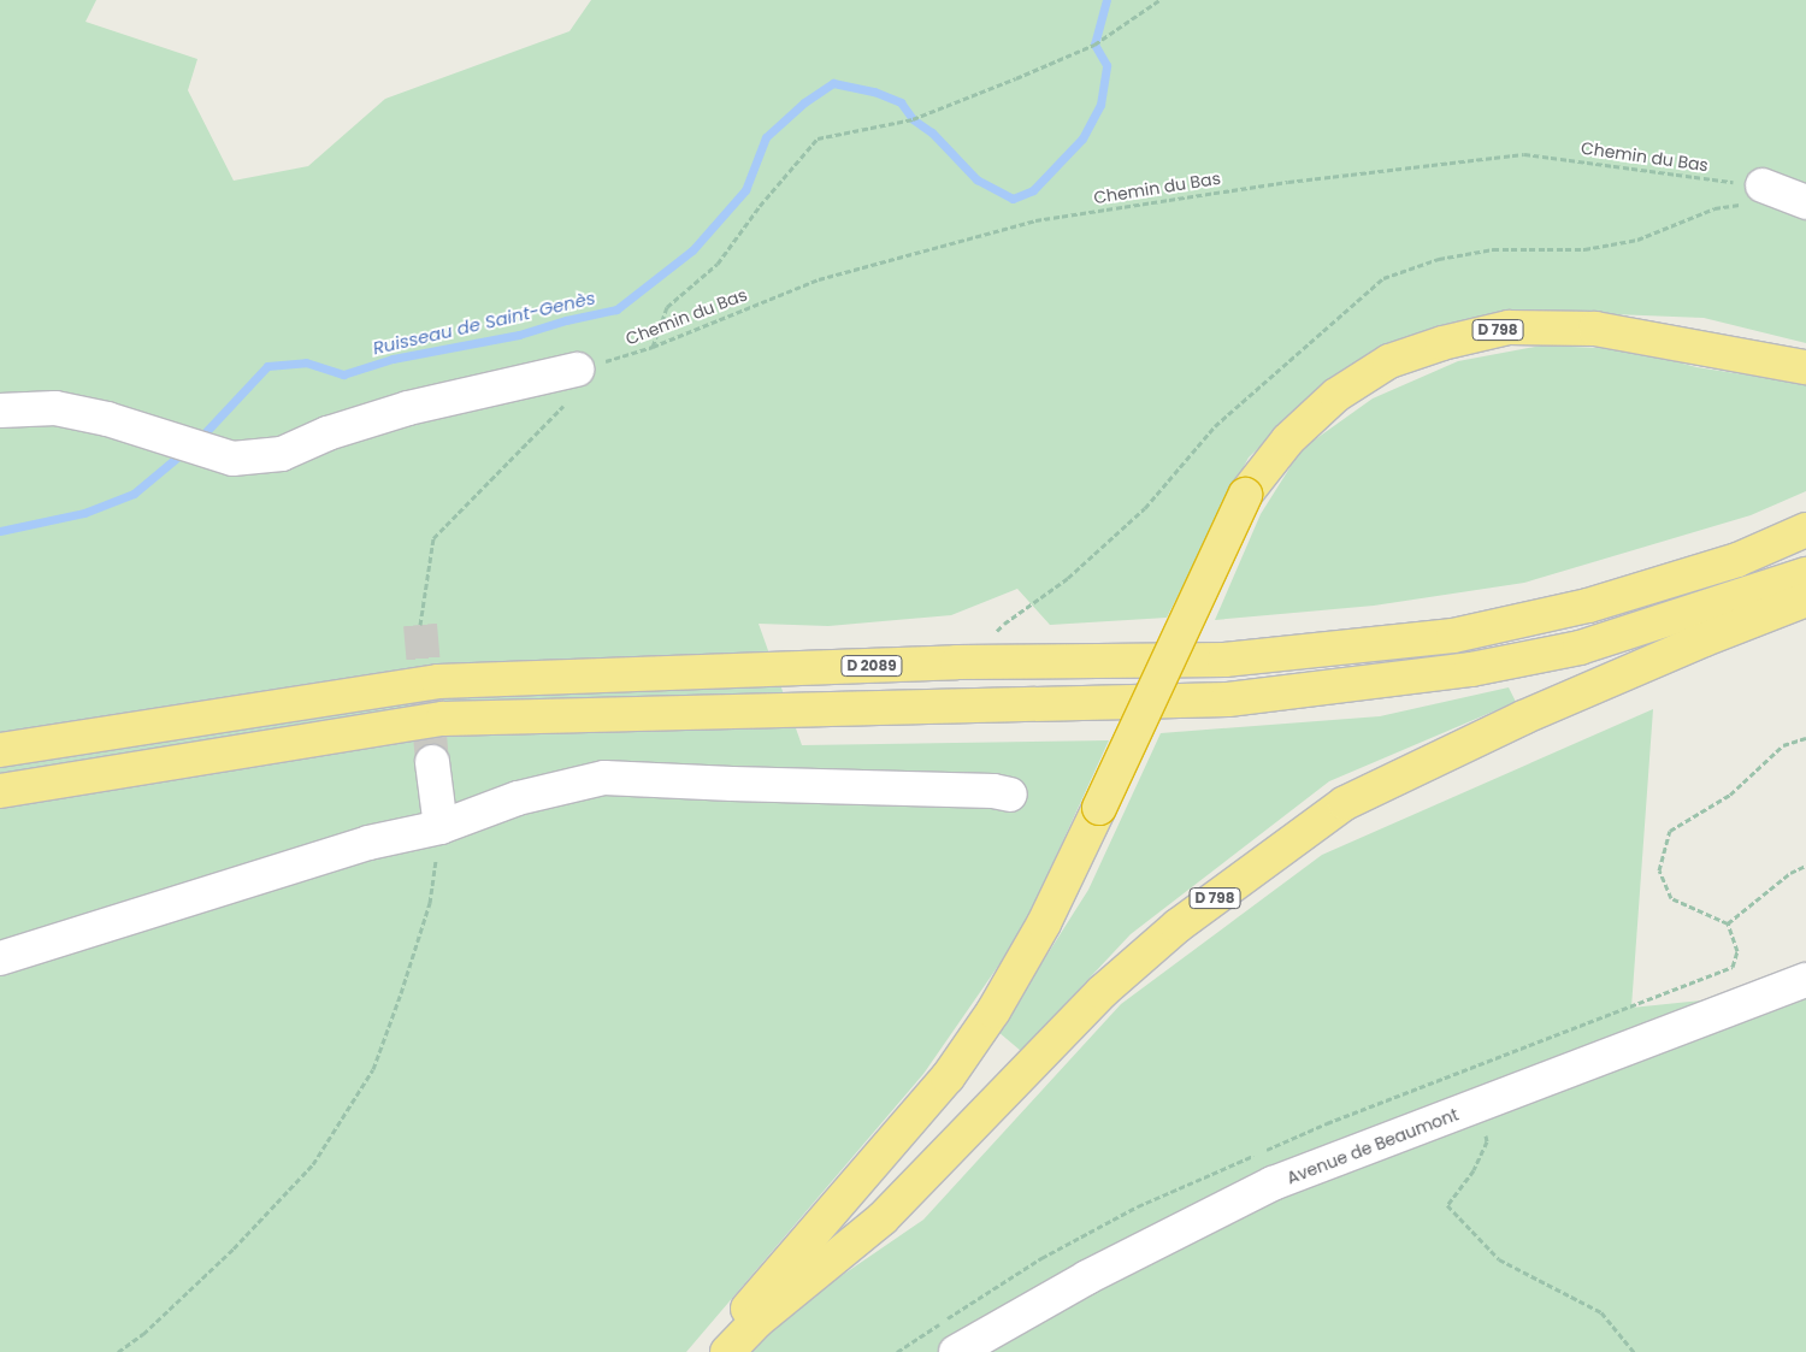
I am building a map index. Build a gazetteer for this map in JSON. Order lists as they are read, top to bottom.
{
  "streets": {
    "highway": ["D 798", "D 2089"],
    "street": ["Avenue de Beaumont"],
    "path": ["Chemin du Bas"]
  },
  "water": ["Ruisseau de Saint-Genès"]
}
